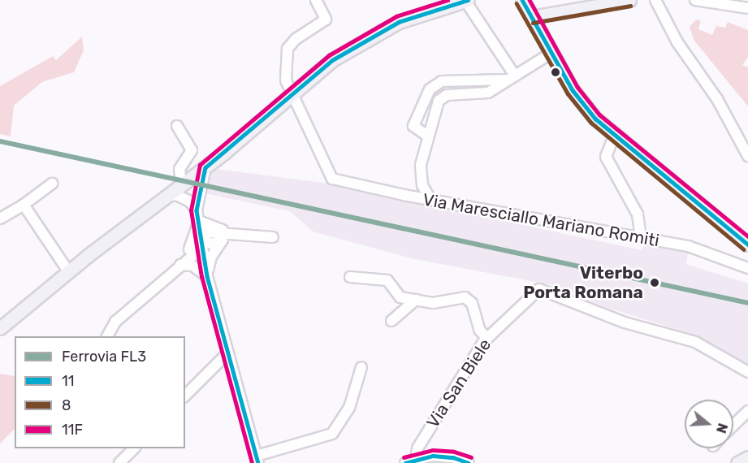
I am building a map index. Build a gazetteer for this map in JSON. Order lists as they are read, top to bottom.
{
  "streets": {
    "street": ["Via Maresciallo Mariano Romiti", "Via San Biele"]
  },
  "places": ["Viterbo Porta Romana"],
  "lines": [
    "transit line 11",
    "transit line 11F",
    "transit line 8",
    "rail line FL3"
  ],
  "legend": [
    "Ferrovia FL3",
    "11",
    "8",
    "11F"
  ],
  "north": "right"
}
